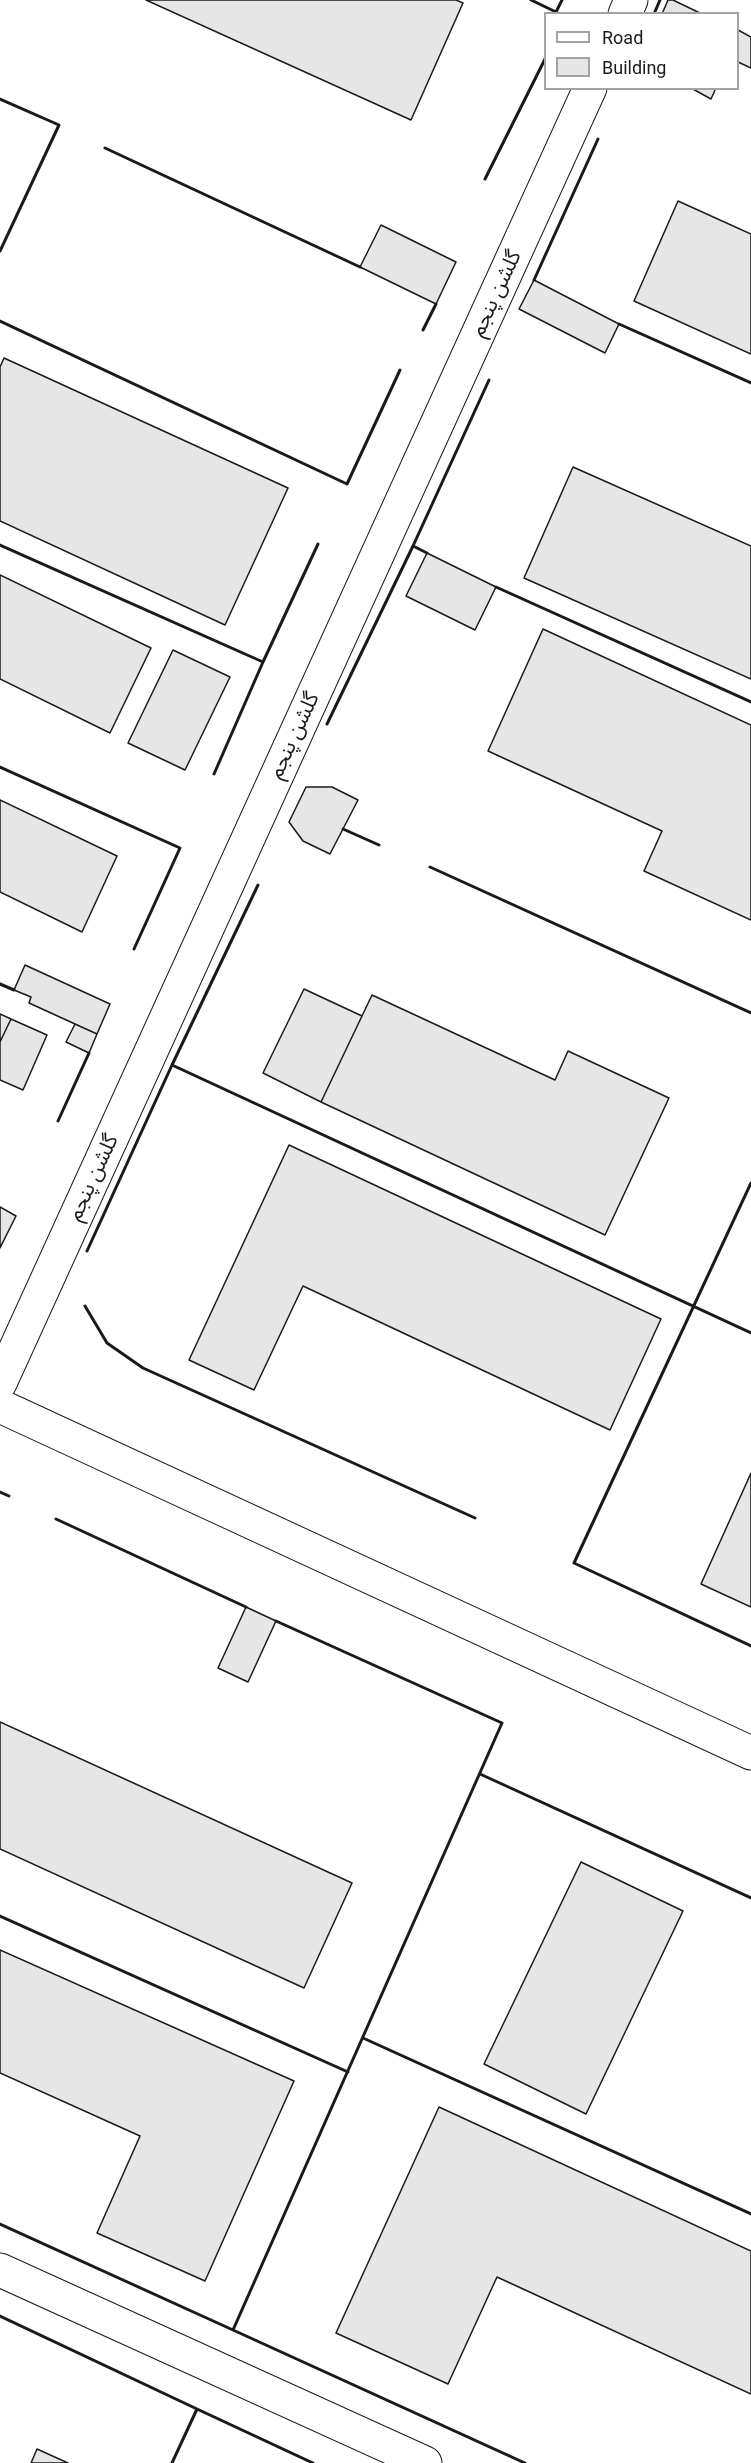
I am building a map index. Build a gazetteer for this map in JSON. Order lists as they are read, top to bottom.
{
  "streets": {
    "street": ["گلشن پنجم"]
  },
  "legend": ["Road", "Building"]
}
